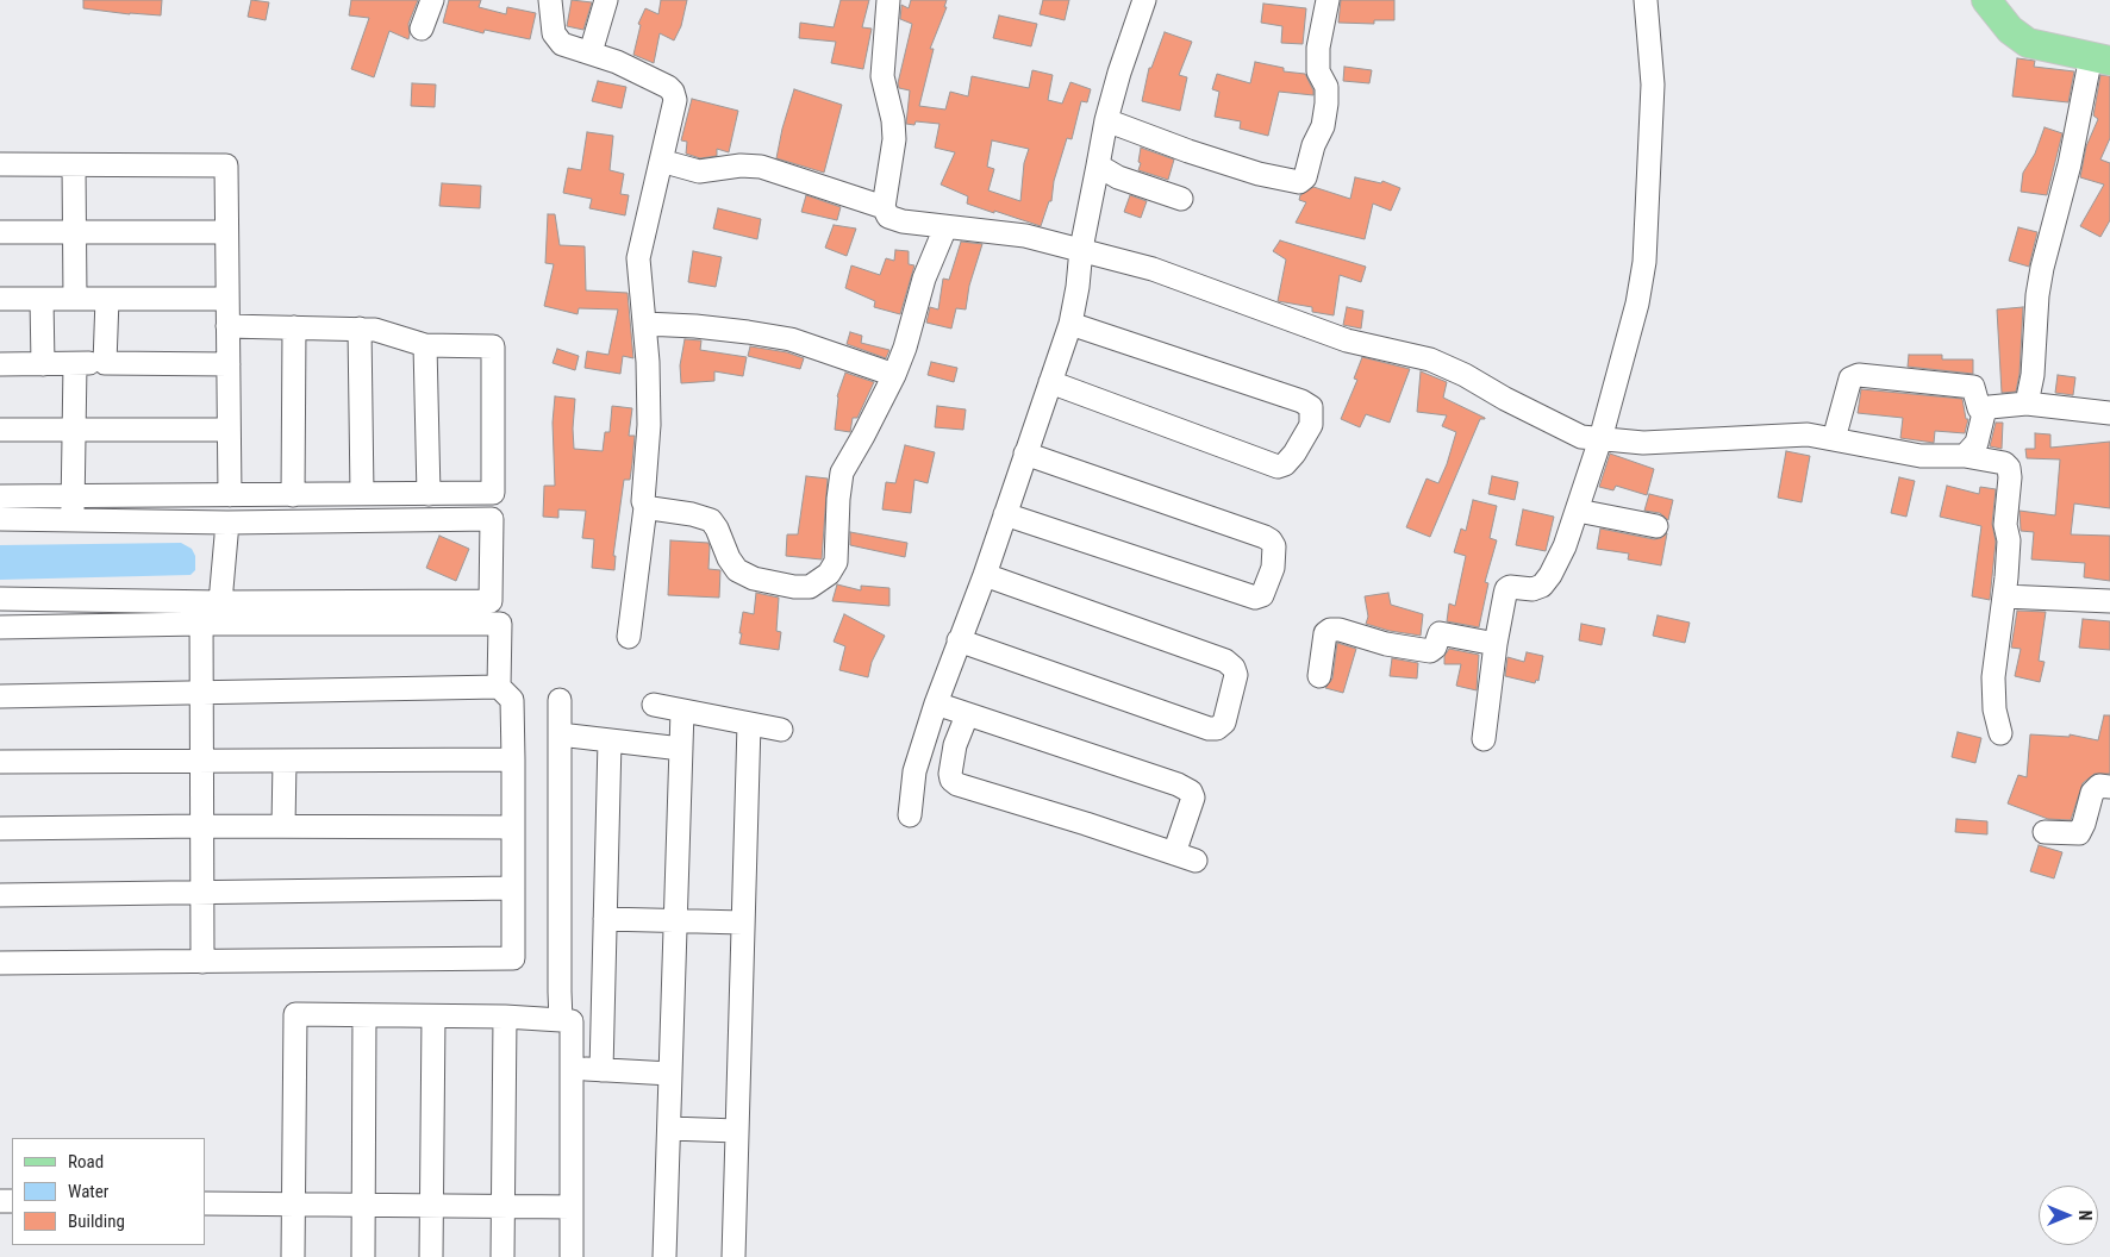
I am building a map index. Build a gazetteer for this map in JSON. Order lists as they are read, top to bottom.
{
  "legend": ["Road", "Water", "Building"],
  "north": "right"
}
